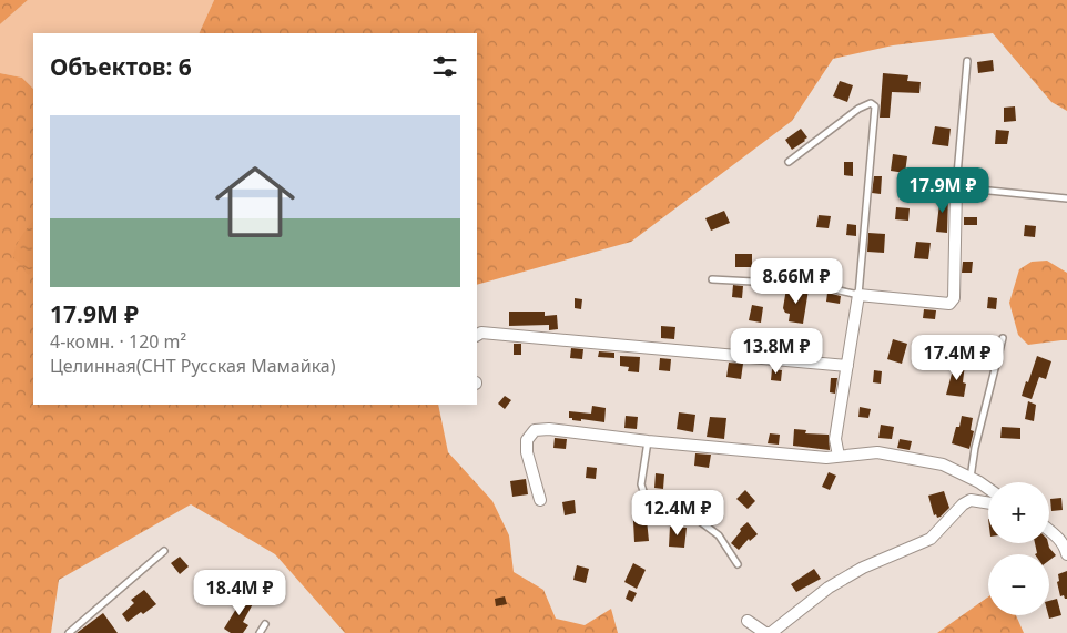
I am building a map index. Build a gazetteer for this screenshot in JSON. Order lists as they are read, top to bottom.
{
  "page": {
    "heading": "Объектов: 6",
    "list": [
      {
        "name": "17.9M ₽",
        "note": "4-комн. · 120 m² · Целинная(СНТ Русская Мамайка)"
      }
    ],
    "price": [
      "17.9M ₽",
      "8.66M ₽",
      "13.8M ₽",
      "17.4M ₽",
      "12.4M ₽",
      "18.4M ₽"
    ],
    "map_buttons": ["+", "−"]
  }
}
